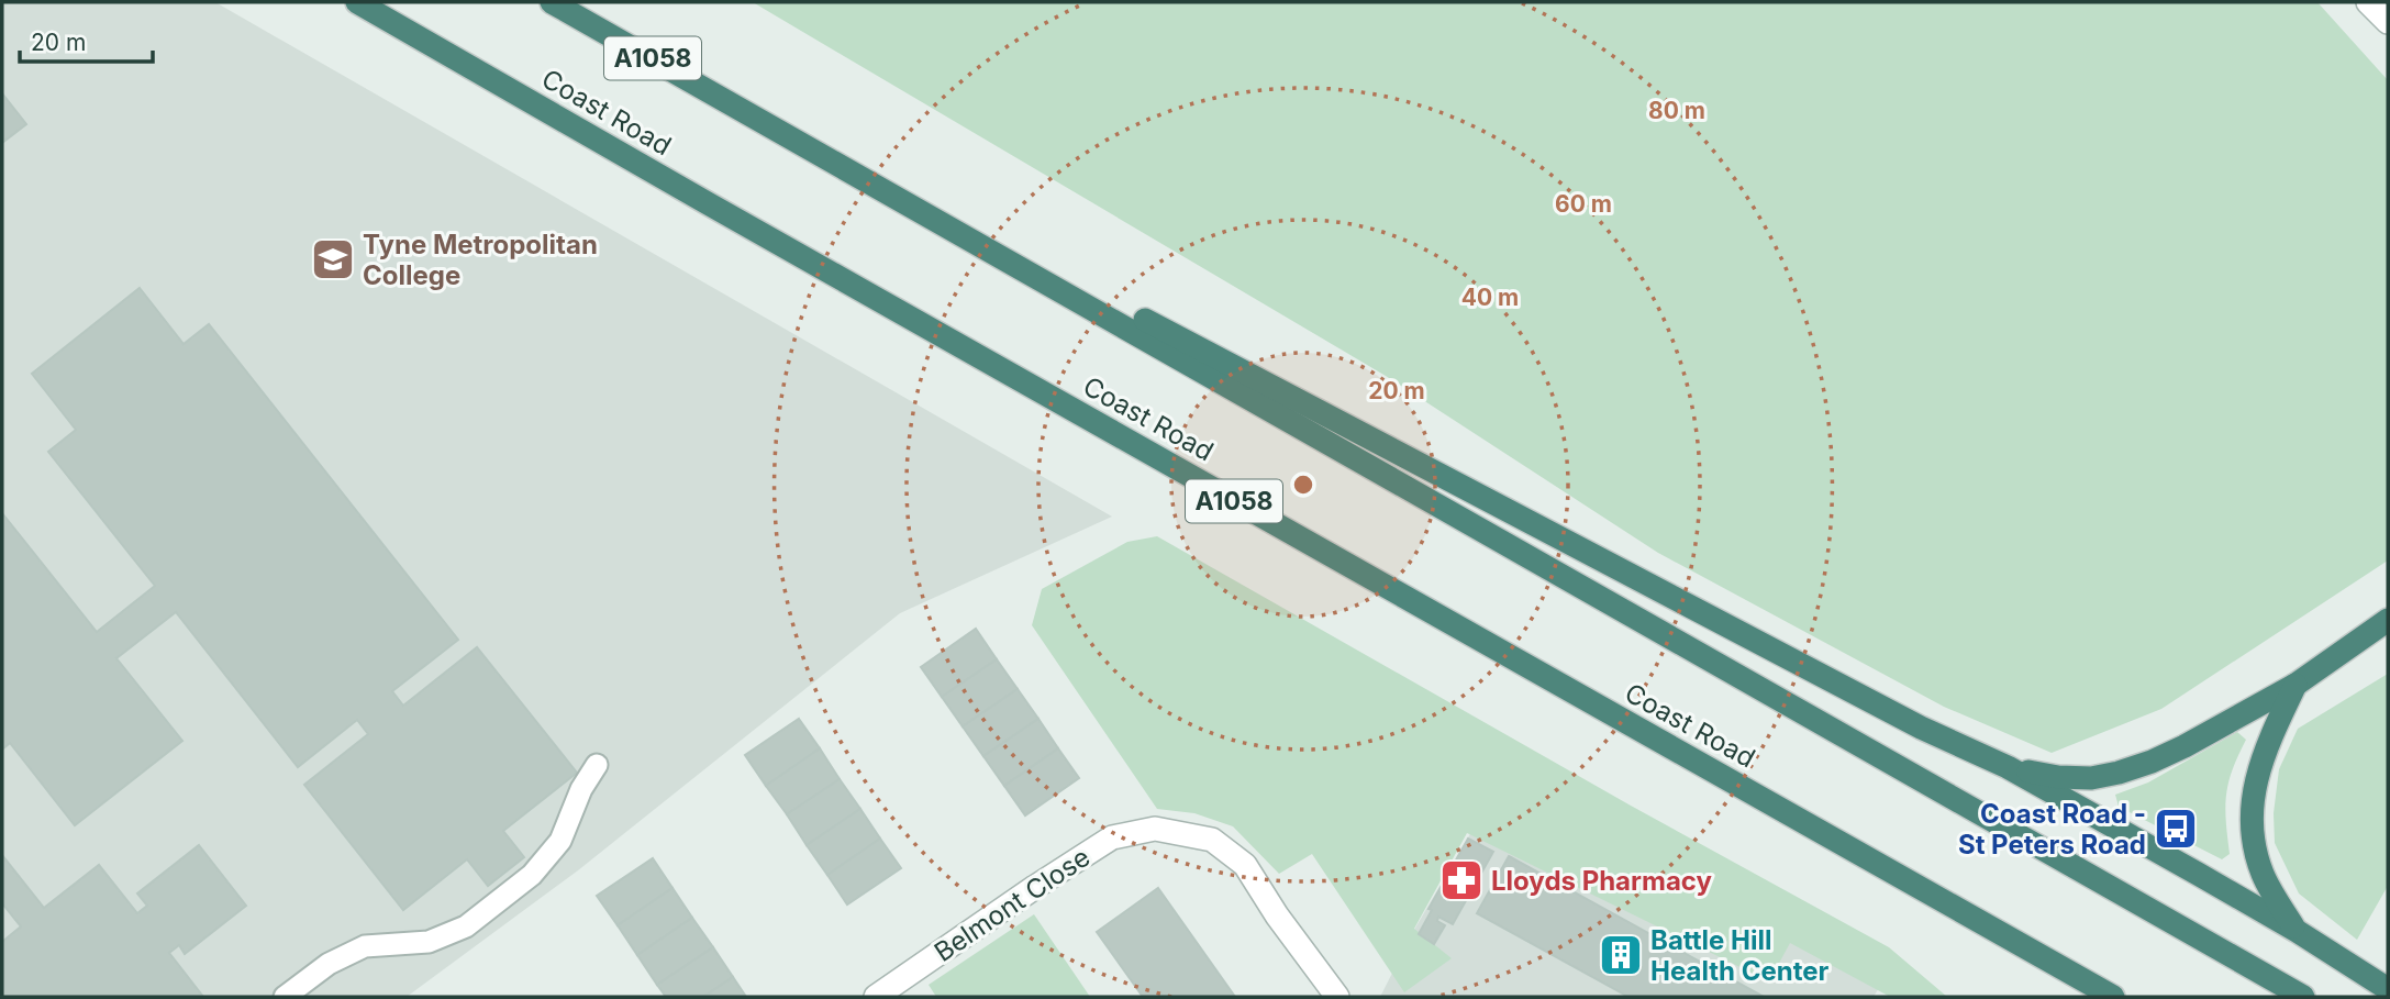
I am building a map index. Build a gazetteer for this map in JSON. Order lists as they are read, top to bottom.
{
  "streets": {
    "highway": ["A1058", "Coast Road"],
    "street": ["Belmont Close"]
  },
  "places": {
    "school or university": ["Tyne Metropolitan College"],
    "bus stop": ["Coast Road - St Peters Road"],
    "pharmacy": ["Lloyds Pharmacy"],
    "building": ["Battle Hill Health Center"]
  },
  "scale_bar": "20 m",
  "rings": [
    "80 m",
    "60 m",
    "40 m",
    "20 m"
  ]
}
